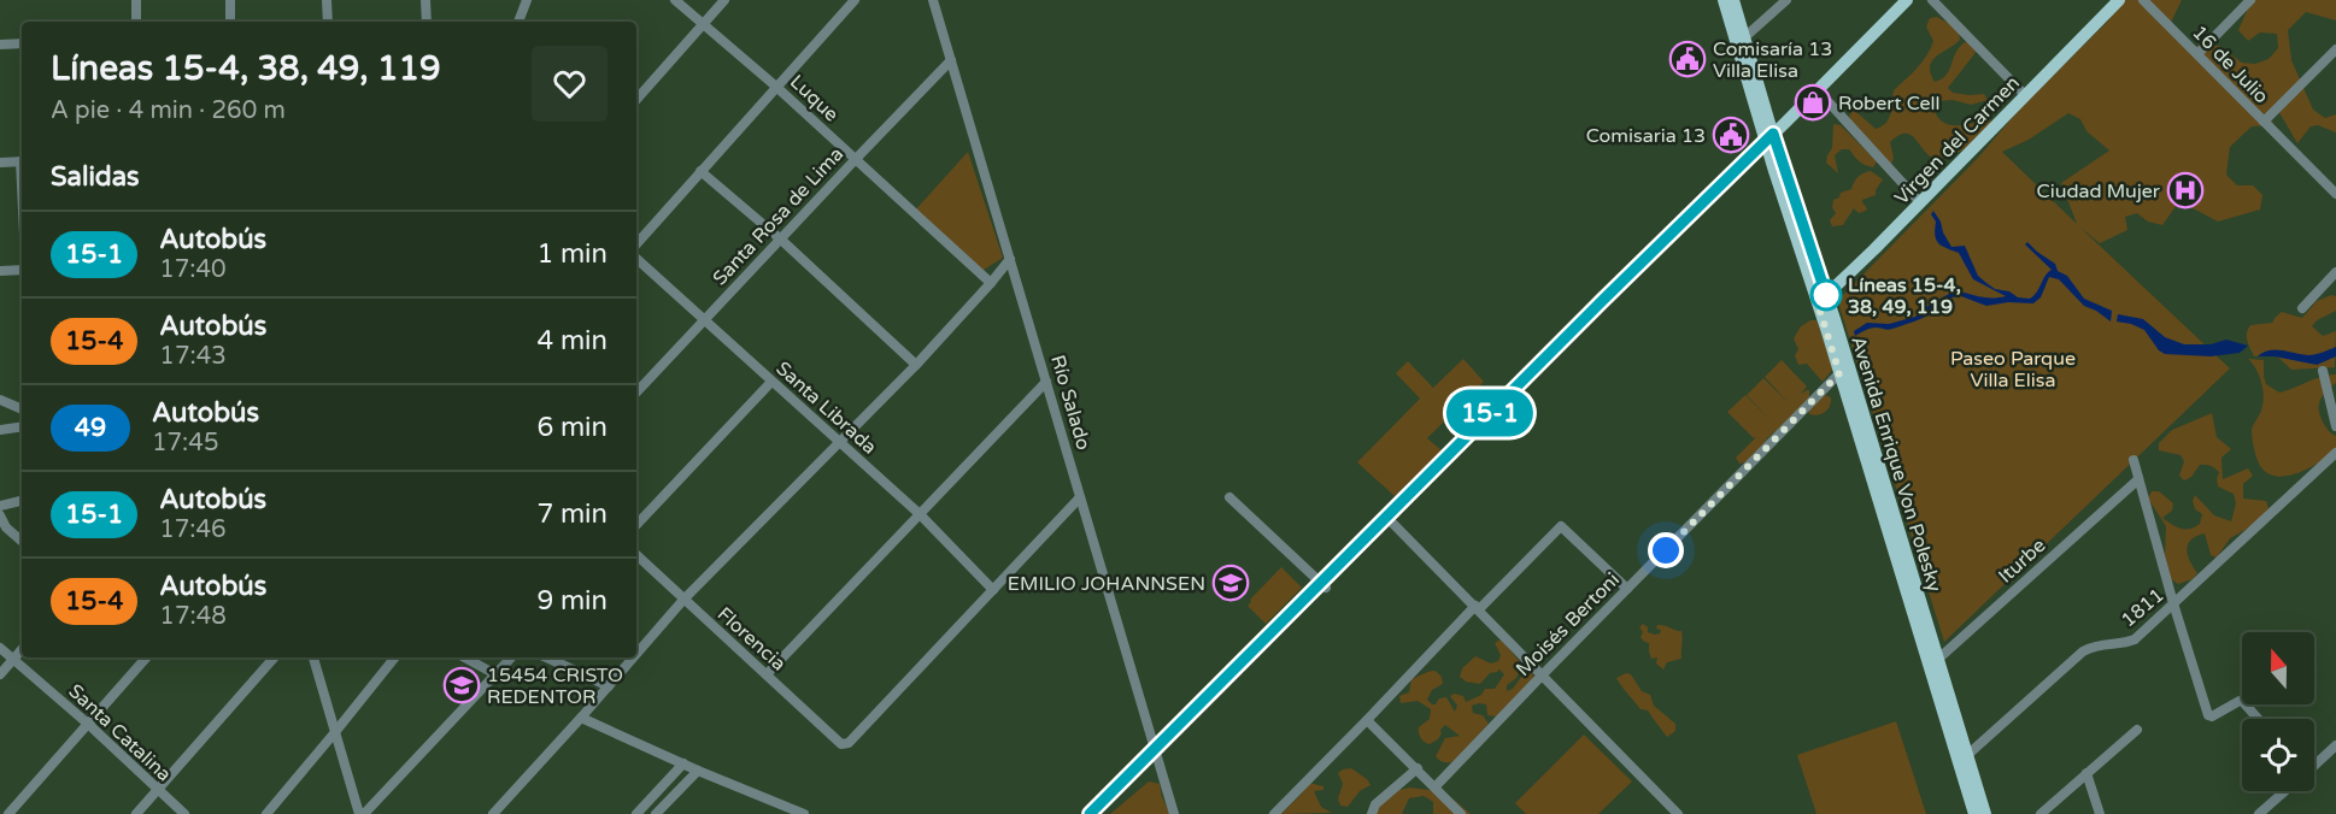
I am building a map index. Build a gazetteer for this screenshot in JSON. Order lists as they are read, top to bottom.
{
  "streets": {
    "main road": ["Virgen del Carmen", "Avenida Enrique Von Polesky"],
    "street": [
      "16 de Julio",
      "Luque",
      "Santa Rosa de Lima",
      "Río Salado",
      "Santa Librada",
      "Iturbe",
      "1811",
      "Moisés Bertoni",
      "Florencia",
      "Santa Catalina"
    ]
  },
  "crossings": [
    ["Luque", "Santa Rosa de Lima"],
    ["Virgen del Carmen", "Avenida Enrique Von Polesky"],
    ["Santa Rosa de Lima", "Río Salado"],
    ["Santa Rosa de Lima", "Santa Librada"],
    ["Santa Librada", "Florencia"],
    ["Avenida Enrique Von Polesky", "Iturbe"],
    ["Avenida Enrique Von Polesky", "1811"],
    ["Avenida Enrique Von Polesky", "Moisés Bertoni"]
  ],
  "parks": ["Paseo Parque Villa Elisa"],
  "places": {
    "public building": ["Comisaría 13 Villa Elisa", "Comisaria 13"],
    "shop": ["Robert Cell"],
    "hospital": ["Ciudad Mujer"],
    "other": ["Líneas 15-4, 38, 49, 119"],
    "school or university": ["EMILIO JOHANNSEN", "15454 CRISTO REDENTOR"]
  },
  "lines": ["bus line 15-1"],
  "north": "top",
  "page": {
    "on_map": "15-1",
    "heading": [
      ["Líneas 15-4, 38, 49, 119", "A pie · 4 min · 260 m"],
      "Salidas"
    ],
    "list": [
      {
        "mark": "15-1",
        "name": "Autobús",
        "note": "17:40",
        "value": "1 min"
      },
      {
        "mark": "15-4",
        "name": "Autobús",
        "note": "17:43",
        "value": "4 min"
      },
      {
        "mark": "49",
        "name": "Autobús",
        "note": "17:45",
        "value": "6 min"
      },
      {
        "mark": "15-1",
        "name": "Autobús",
        "note": "17:46",
        "value": "7 min"
      },
      {
        "mark": "15-4",
        "name": "Autobús",
        "note": "17:48",
        "value": "9 min"
      }
    ]
  }
}
